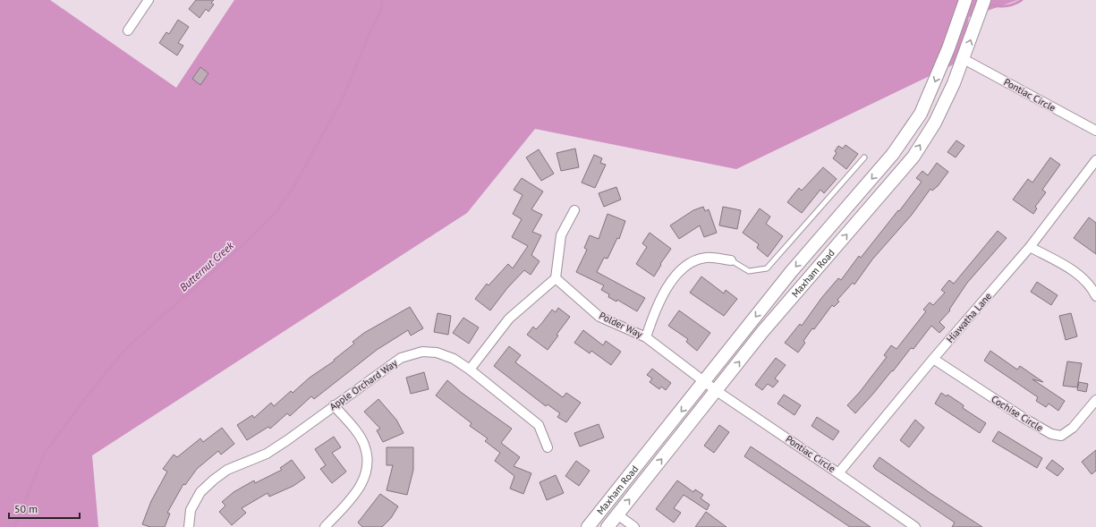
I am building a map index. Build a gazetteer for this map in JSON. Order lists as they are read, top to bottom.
{
  "streets": {
    "main road": ["Maxham Road"],
    "street": [
      "Pontiac Circle",
      "Hiawatha Lane",
      "Polder Way",
      "Apple Orchard Way",
      "Cochise Circle"
    ]
  },
  "crossings": [
    ["Pontiac Circle", "Maxham Road"],
    ["Pontiac Circle", "Hiawatha Lane"],
    ["Pontiac Circle", "Polder Way"],
    ["Maxham Road", "Polder Way"],
    ["Hiawatha Lane", "Cochise Circle"]
  ],
  "water": ["Butternut Creek"],
  "scale_bar": "50 m"
}
